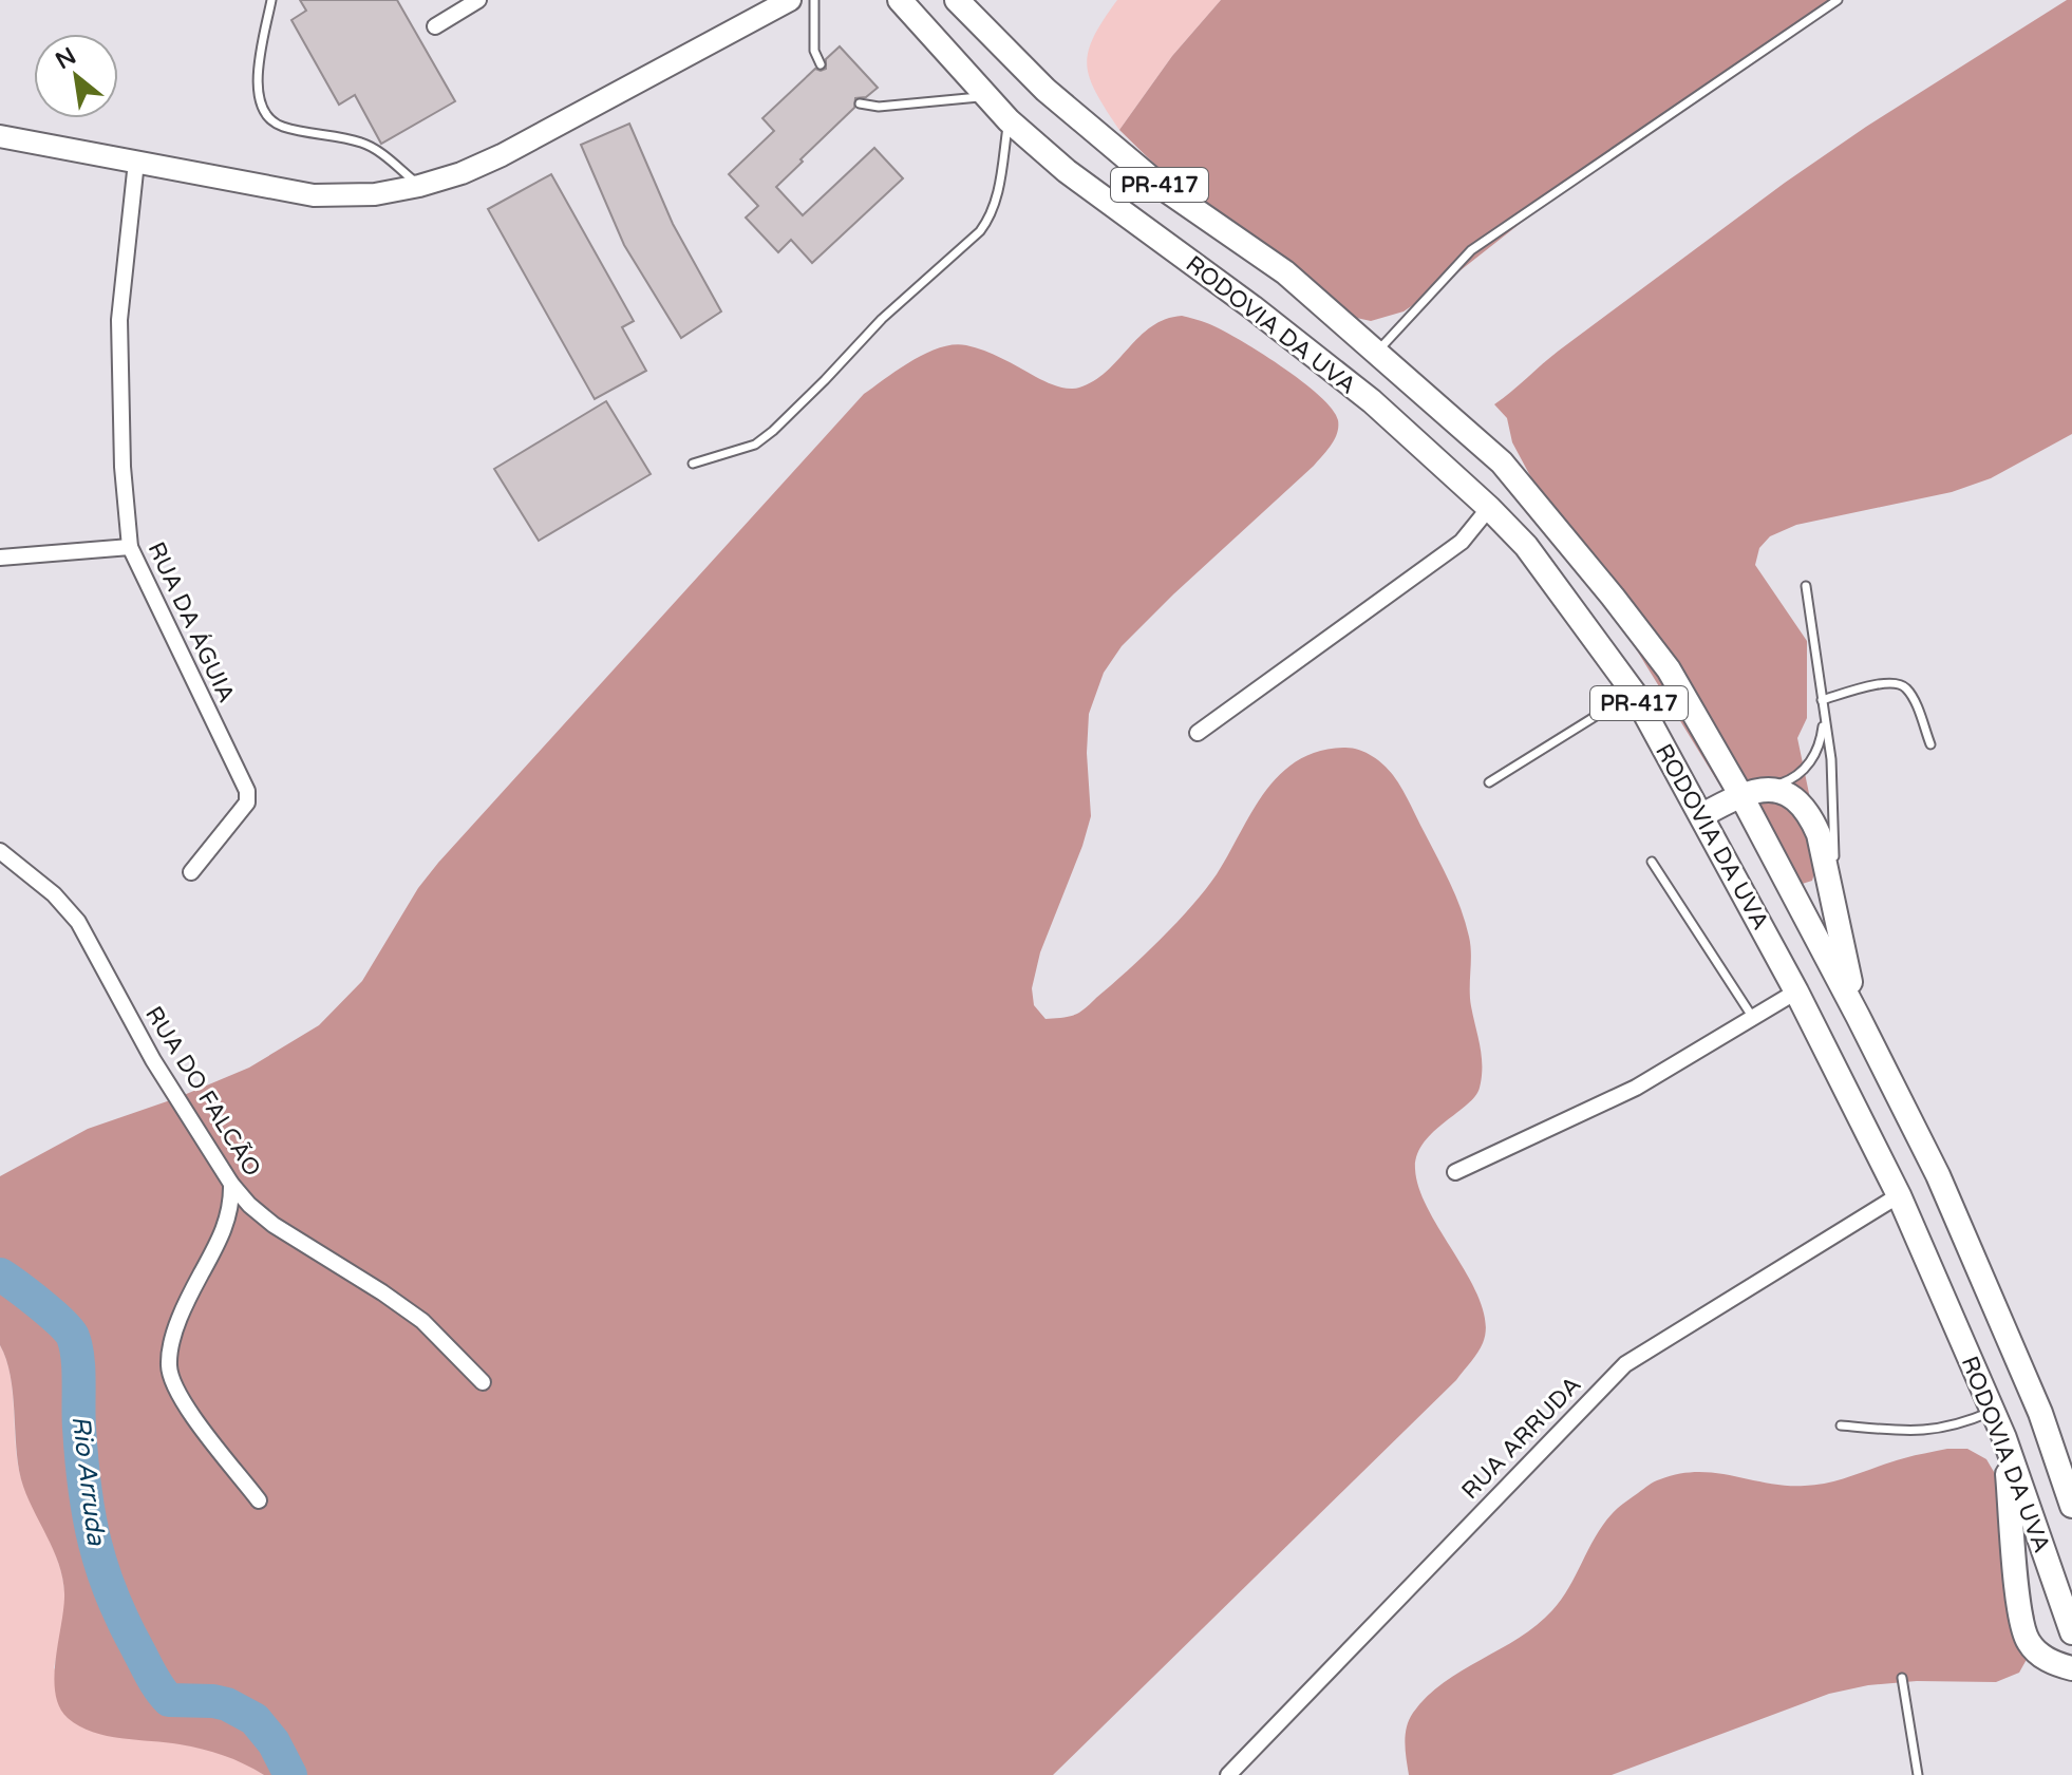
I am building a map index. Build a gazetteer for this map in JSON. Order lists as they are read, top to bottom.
{
  "streets": {
    "main road": ["PR-417", "RODOVIA DA UVA"],
    "street": ["RUA DA ÁGUIA", "RUA DO FALCÃO", "RUA ARRUDA"]
  },
  "crossings": [
    ["RODOVIA DA UVA", "RUA ARRUDA"]
  ],
  "water": ["Rio Arruda"],
  "north": "top left"
}
